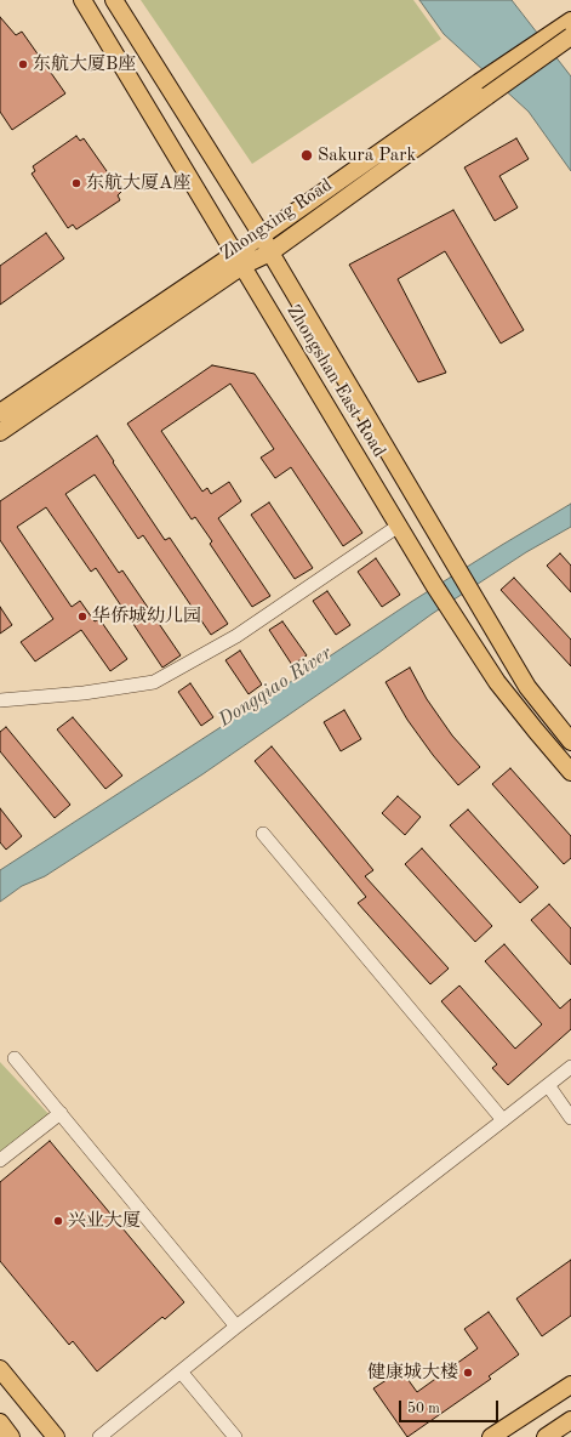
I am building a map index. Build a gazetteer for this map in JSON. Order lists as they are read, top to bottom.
{
  "streets": {
    "main road": ["Zhongxing Road", "Zhongshan East Road"]
  },
  "crossings": [
    ["Zhongxing Road", "Zhongshan East Road"]
  ],
  "water": ["Dongqiao River"],
  "places": [
    "东航大厦B座",
    "Sakura Park",
    "东航大厦A座",
    "华侨城幼儿园",
    "兴业大厦",
    "健康城大楼"
  ],
  "scale_bar": "50 m"
}
